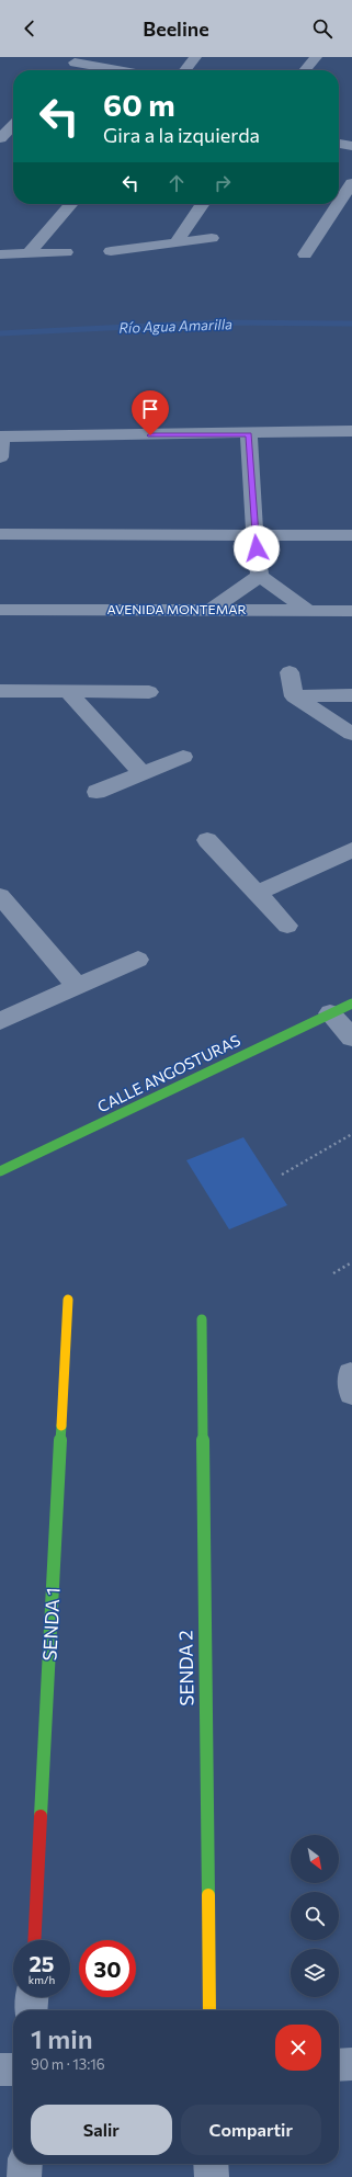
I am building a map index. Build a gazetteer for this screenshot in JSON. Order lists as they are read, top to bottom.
{
  "streets": {
    "street": [
      "AVENIDA MONTEMAR",
      "CALLE ANGOSTURAS",
      "SENDA 1",
      "SENDA 2"
    ]
  },
  "water": ["Río Agua Amarilla"],
  "north": "bottom right",
  "page": {
    "header": "Beeline",
    "turn": ["60 m", "Gira a la izquierda"],
    "speed": "25 km/h",
    "limit": "30",
    "heading": ["1 min", "90 m · 13:16"],
    "buttons": ["Salir", "Compartir"]
  }
}
